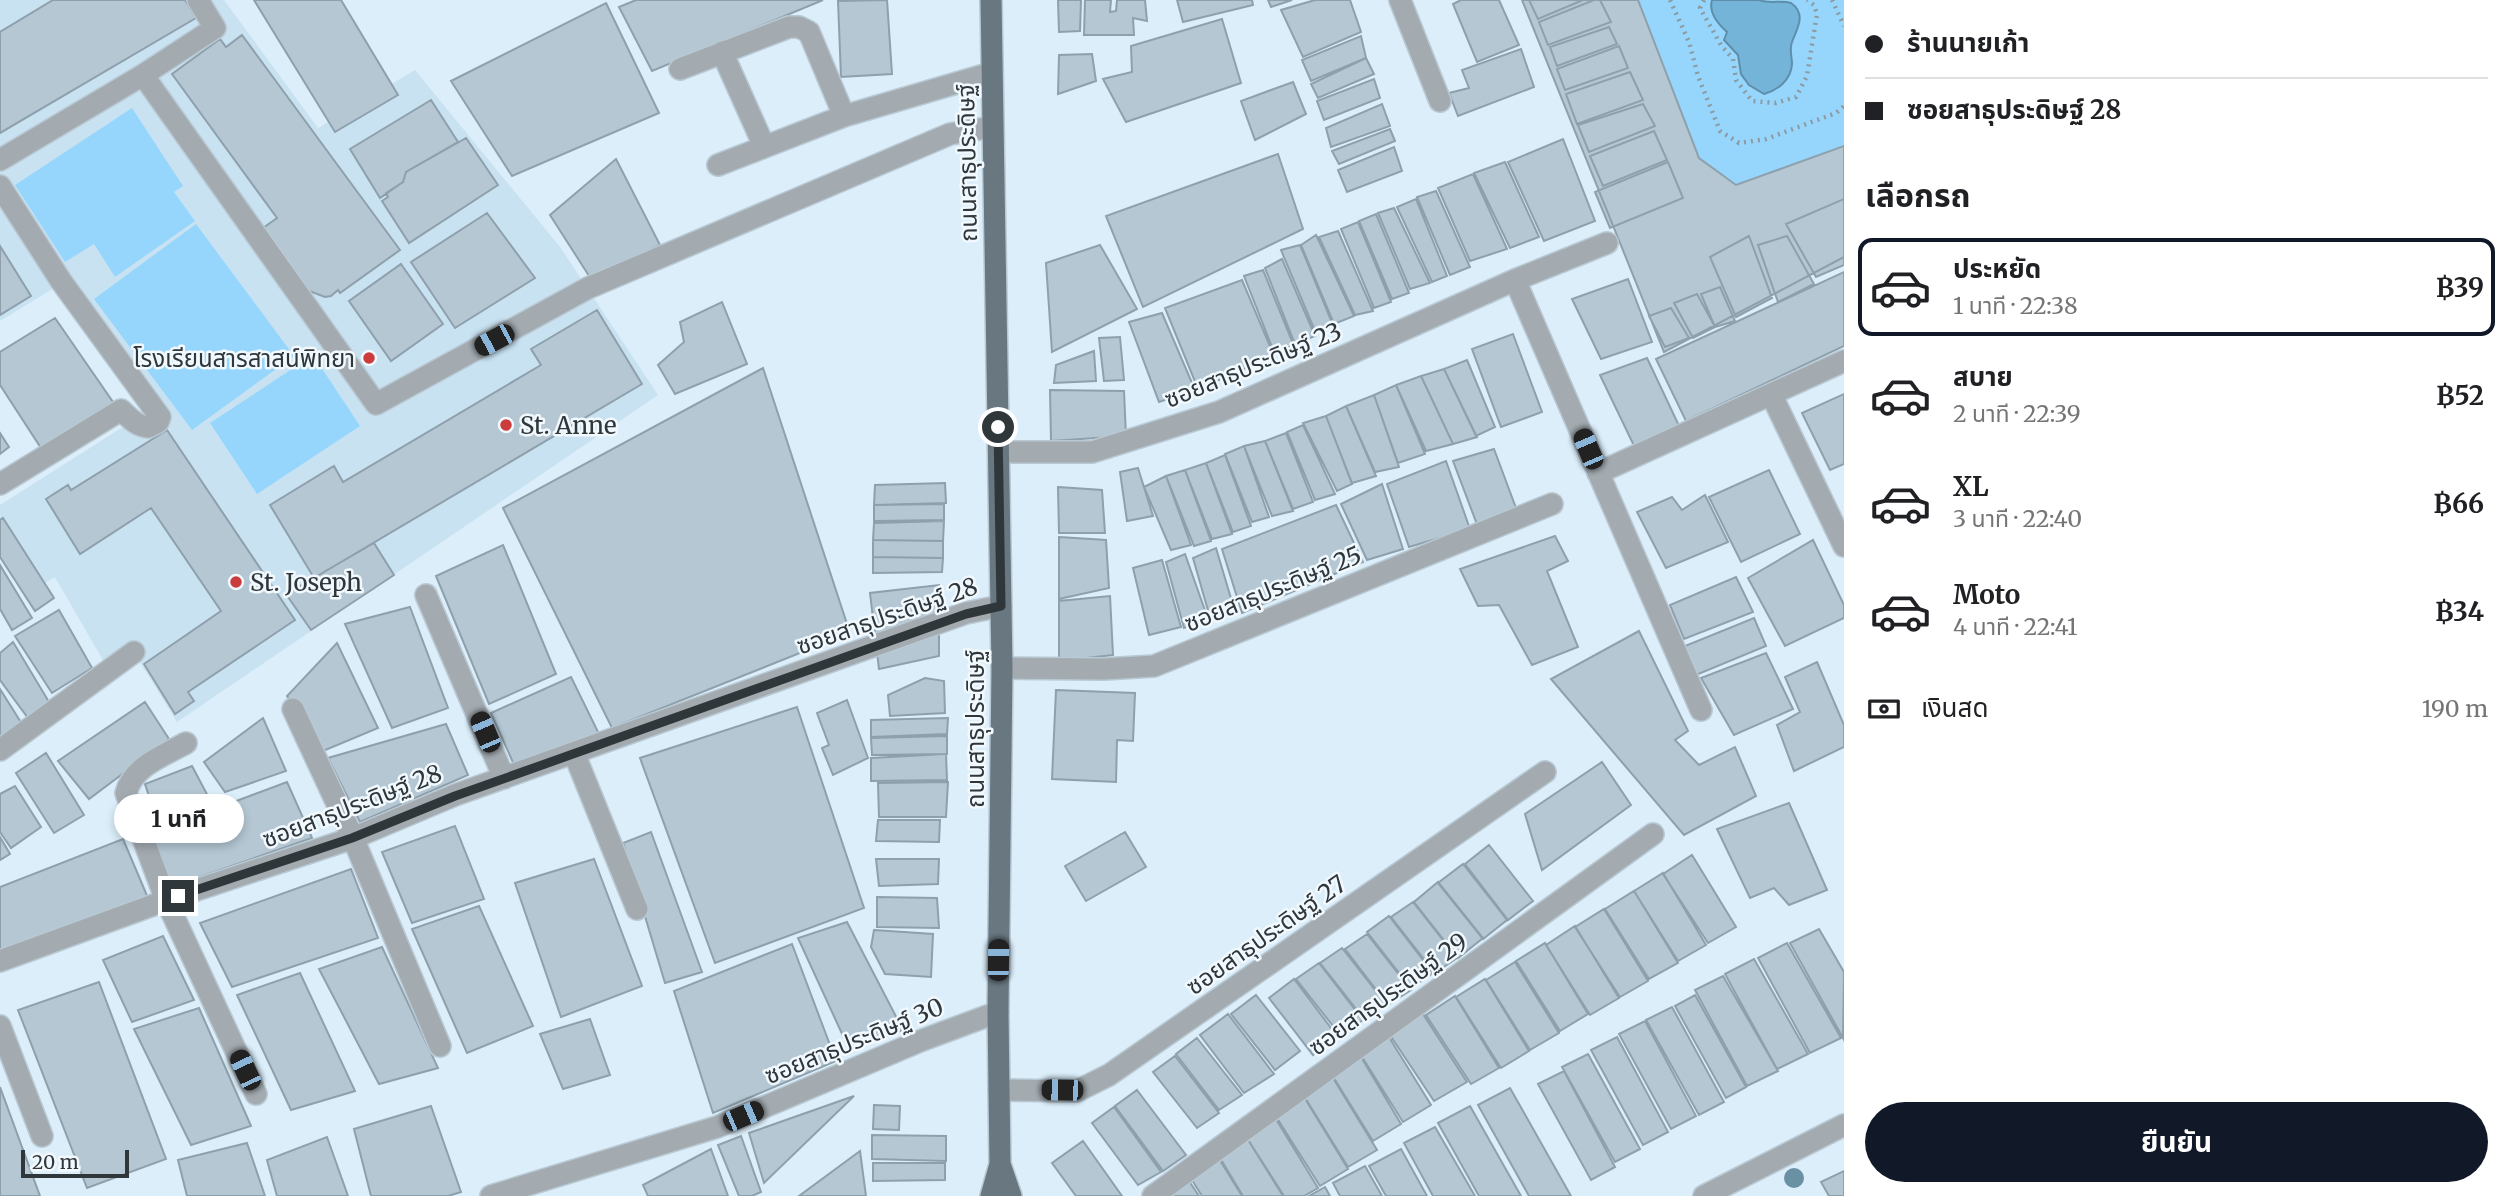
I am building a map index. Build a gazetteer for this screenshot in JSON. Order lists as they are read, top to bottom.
{
  "streets": {
    "main road": ["ถนนสาธุประดิษฐ์"],
    "street": [
      "ซอยสาธุประดิษฐ์ 23",
      "ซอยสาธุประดิษฐ์ 25",
      "ซอยสาธุประดิษฐ์ 28",
      "ซอยสาธุประดิษฐ์ 27",
      "ซอยสาธุประดิษฐ์ 29",
      "ซอยสาธุประดิษฐ์ 30"
    ]
  },
  "crossings": [
    ["ถนนสาธุประดิษฐ์", "ซอยสาธุประดิษฐ์ 23"],
    ["ถนนสาธุประดิษฐ์", "ซอยสาธุประดิษฐ์ 25"],
    ["ถนนสาธุประดิษฐ์", "ซอยสาธุประดิษฐ์ 28"],
    ["ถนนสาธุประดิษฐ์", "ซอยสาธุประดิษฐ์ 27"],
    ["ถนนสาธุประดิษฐ์", "ซอยสาธุประดิษฐ์ 30"]
  ],
  "places": ["โรงเรียนสารสาสน์พิทยา", "St. Anne", "St. Joseph"],
  "scale_bar": "20 m",
  "page": {
    "banner": ["ร้านนายเก้า", "ซอยสาธุประดิษฐ์ 28"],
    "heading": "เลือกรถ",
    "list": [
      {
        "name": "ประหยัด",
        "note": "1 นาที · 22:38",
        "value": "฿39"
      },
      {
        "name": "สบาย",
        "note": "2 นาที · 22:39",
        "value": "฿52"
      },
      {
        "name": "XL",
        "note": "3 นาที · 22:40",
        "value": "฿66"
      },
      {
        "name": "Moto",
        "note": "4 นาที · 22:41",
        "value": "฿34"
      }
    ],
    "pay": ["เงินสด", "190 m"],
    "bubble": "1 นาที",
    "buttons": "ยืนยัน",
    "scale": "20 m"
  }
}
